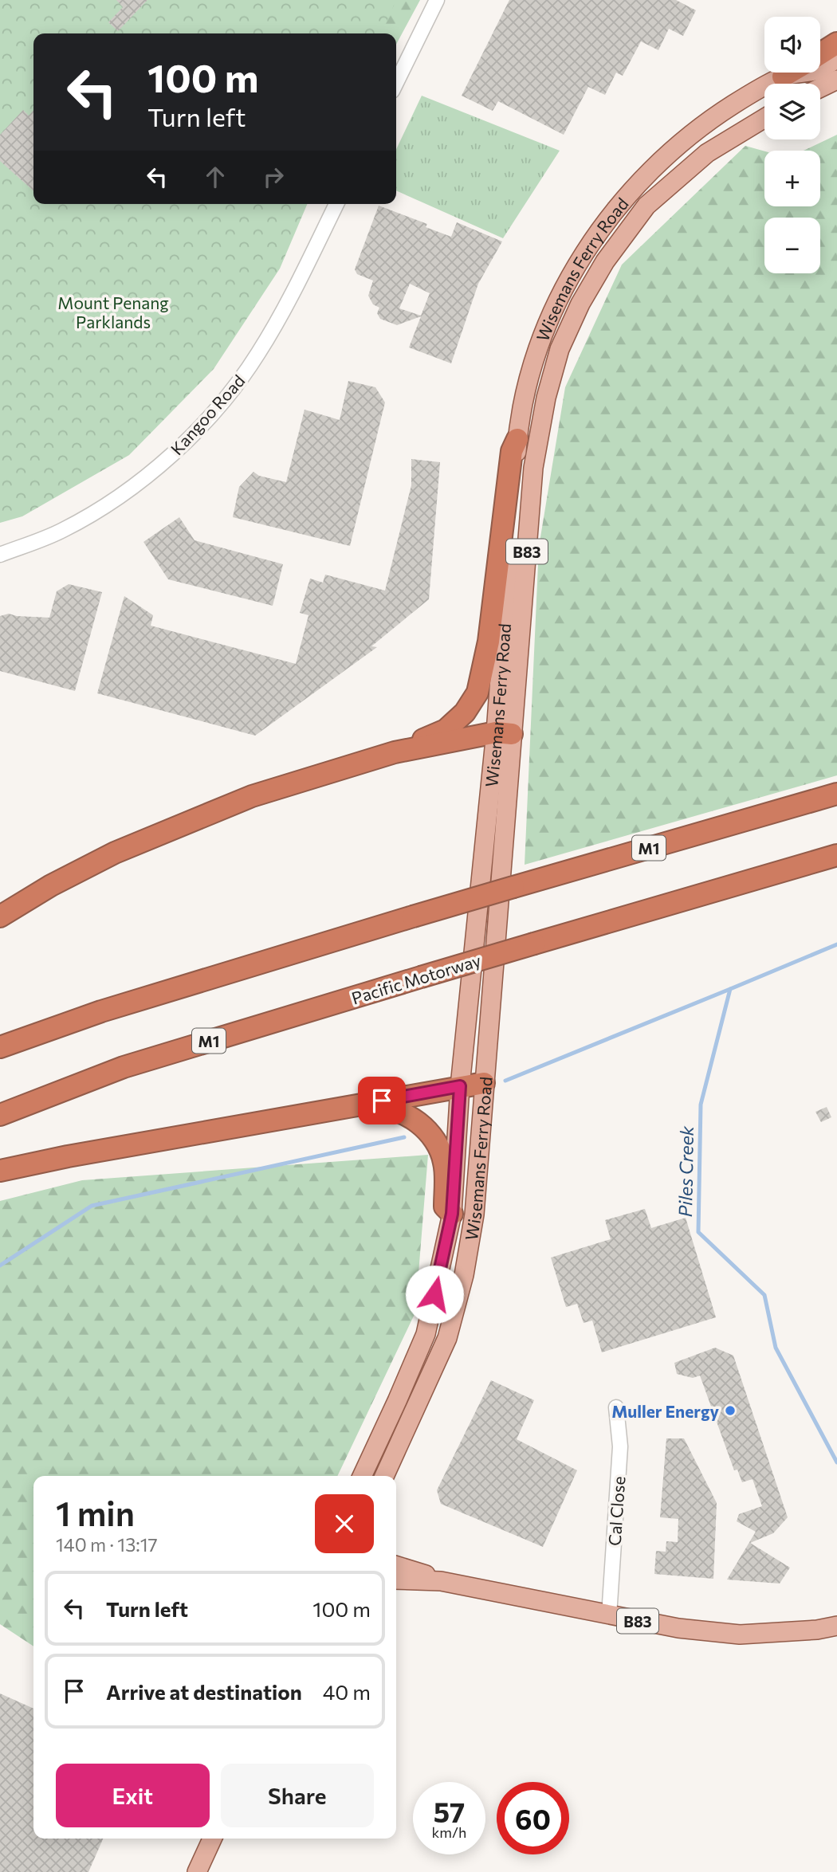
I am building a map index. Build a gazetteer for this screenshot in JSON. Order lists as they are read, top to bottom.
{
  "streets": {
    "highway": ["M1", "Pacific Motorway"],
    "main road": ["Wisemans Ferry Road", "B83"],
    "street": ["Kangoo Road", "Cal Close"]
  },
  "crossings": [
    ["B83", "Cal Close"]
  ],
  "water": ["Piles Creek"],
  "parks": ["Mount Penang Parklands"],
  "places": ["Muller Energy"],
  "page": {
    "map_buttons": ["+", "−"],
    "turn": ["100 m", "Turn left"],
    "heading": ["1 min", "140 m · 13:17"],
    "list": [
      {
        "name": "Turn left",
        "value": "100 m"
      },
      {
        "name": "Arrive at destination",
        "value": "40 m"
      }
    ],
    "buttons": ["Exit", "Share"],
    "speed": "57 km/h",
    "limit": "60"
  }
}
